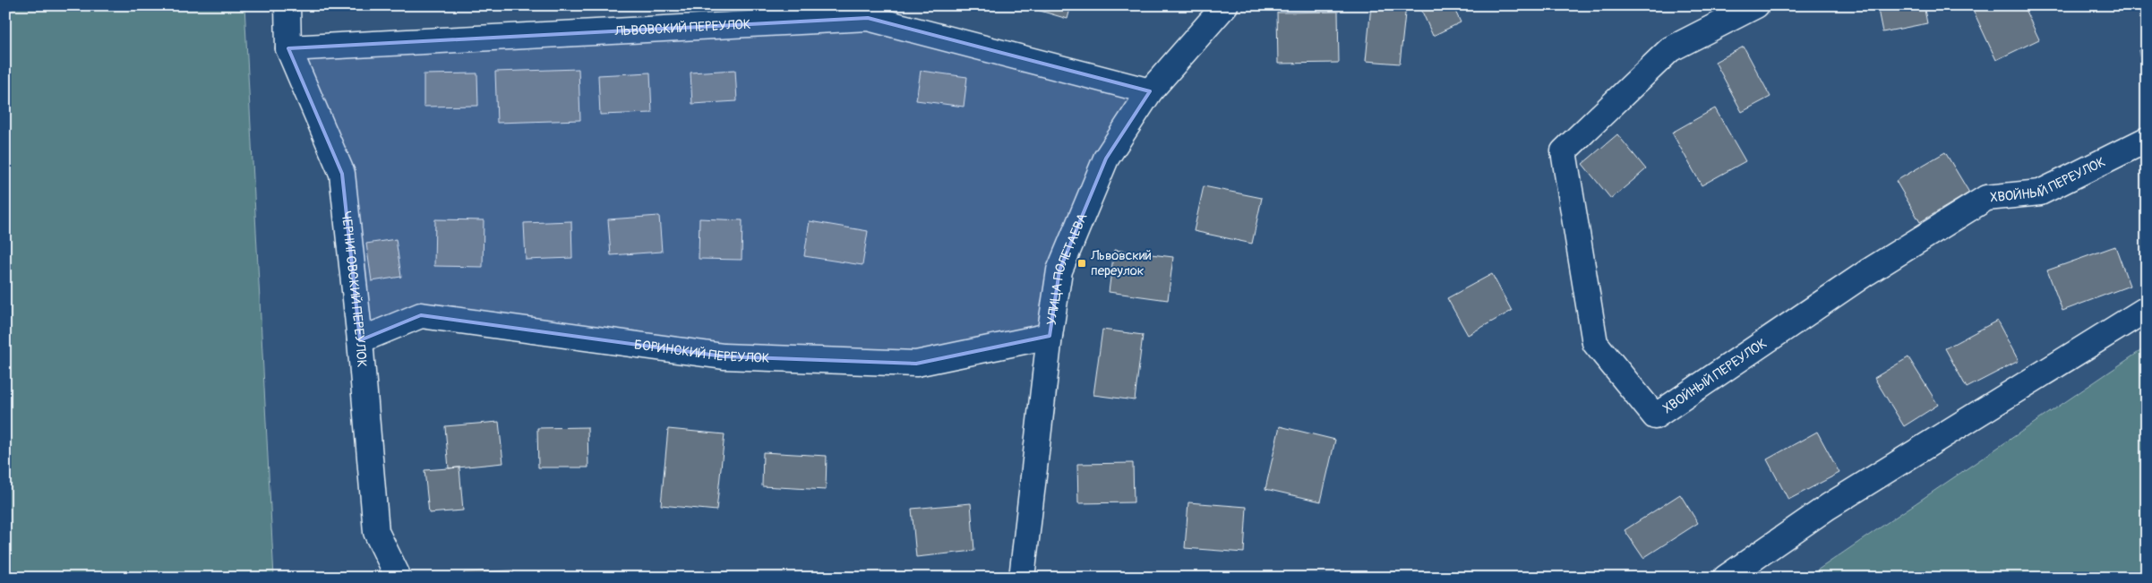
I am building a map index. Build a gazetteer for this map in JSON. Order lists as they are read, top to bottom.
{
  "streets": {
    "street": [
      "ЛЬВОВСКИЙ ПЕРЕУЛОК",
      "ХВОЙНЫЙ ПЕРЕУЛОК",
      "УЛИЦА ПОЛЕТАЕВА",
      "ЧЕРНИГОВСКИЙ ПЕРЕУЛОК",
      "БОРИНСКИЙ ПЕРЕУЛОК"
    ]
  },
  "crossings": [
    ["ЛЬВОВСКИЙ ПЕРЕУЛОК", "УЛИЦА ПОЛЕТАЕВА"],
    ["ЛЬВОВСКИЙ ПЕРЕУЛОК", "ЧЕРНИГОВСКИЙ ПЕРЕУЛОК"],
    ["УЛИЦА ПОЛЕТАЕВА", "БОРИНСКИЙ ПЕРЕУЛОК"],
    ["ЧЕРНИГОВСКИЙ ПЕРЕУЛОК", "БОРИНСКИЙ ПЕРЕУЛОК"]
  ],
  "places": {
    "transit": ["Львовский переулок"]
  }
}
